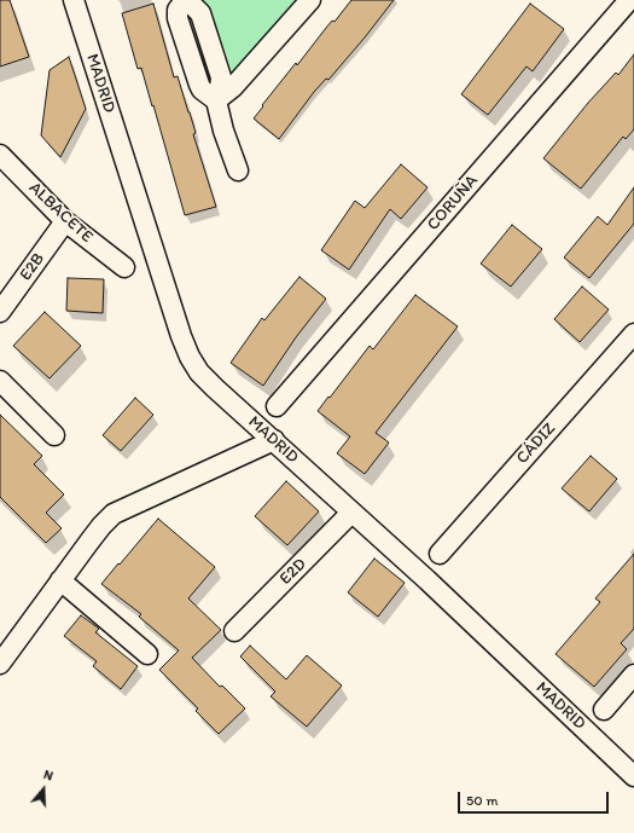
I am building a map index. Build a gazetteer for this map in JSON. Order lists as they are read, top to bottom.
{
  "streets": {
    "street": [
      "MADRID",
      "CORUÑA",
      "ALBACETE",
      "E2B",
      "CÁDIZ",
      "E2D"
    ]
  },
  "crossings": [
    ["MADRID", "E2D"],
    ["ALBACETE", "E2B"]
  ],
  "scale_bar": "50 m",
  "north": "top"
}
